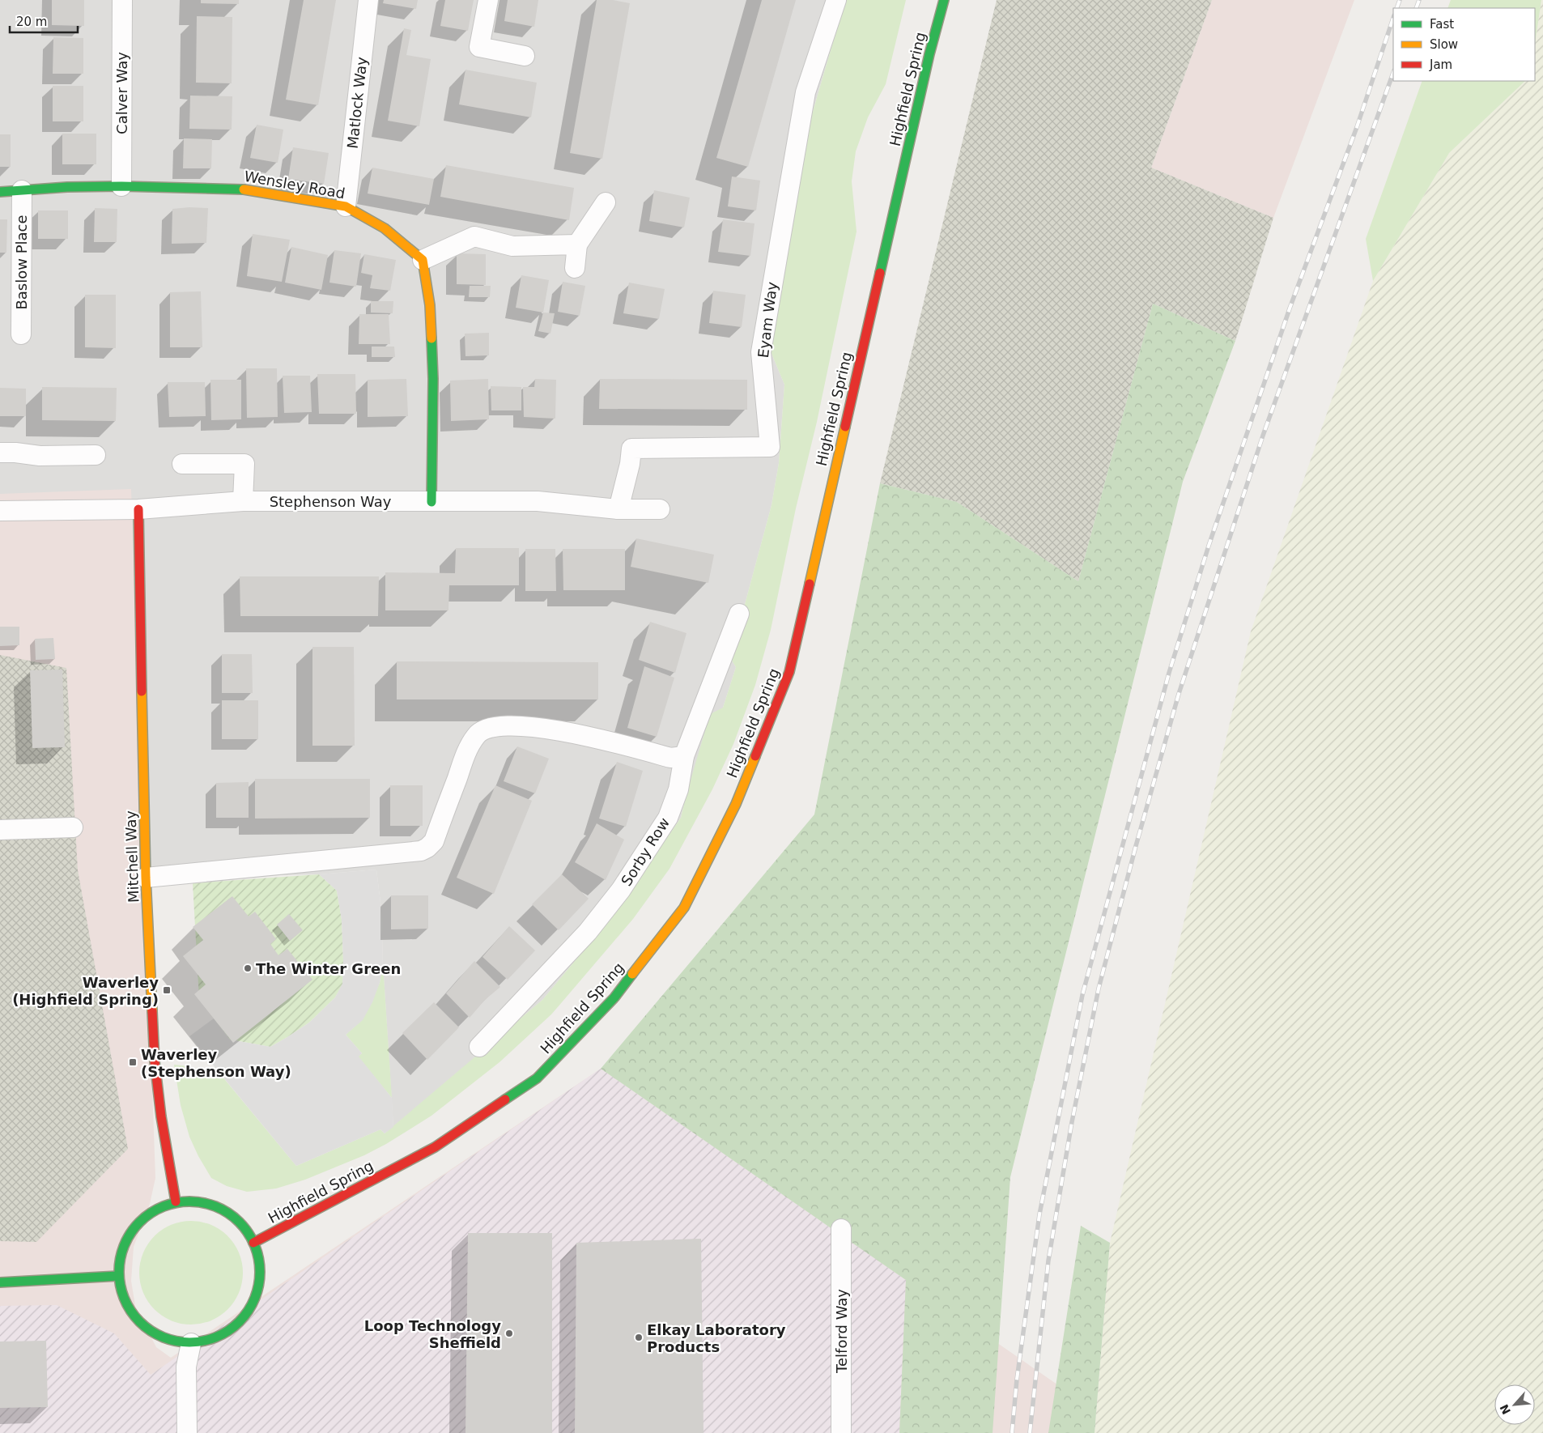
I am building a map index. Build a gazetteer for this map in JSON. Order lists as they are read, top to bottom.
{
  "streets": {
    "main road": ["Highfield Spring", "Wensley Road", "Mitchell Way"],
    "street": [
      "Calver Way",
      "Matlock Way",
      "Baslow Place",
      "Eyam Way",
      "Stephenson Way",
      "Sorby Row",
      "Telford Way"
    ]
  },
  "crossings": [
    ["Highfield Spring", "Mitchell Way"],
    ["Calver Way", "Wensley Road"],
    ["Matlock Way", "Wensley Road"],
    ["Wensley Road", "Baslow Place"],
    ["Eyam Way", "Stephenson Way"],
    ["Stephenson Way", "Mitchell Way"]
  ],
  "places": {
    "other": ["The Winter Green", "Loop Technology Sheffield", "Elkay Laboratory Products"],
    "transit": ["Waverley (Highfield Spring)", "Waverley (Stephenson Way)"]
  },
  "legend": ["Fast", "Slow", "Jam"],
  "scale_bar": "20 m",
  "north": "bottom left"
}
